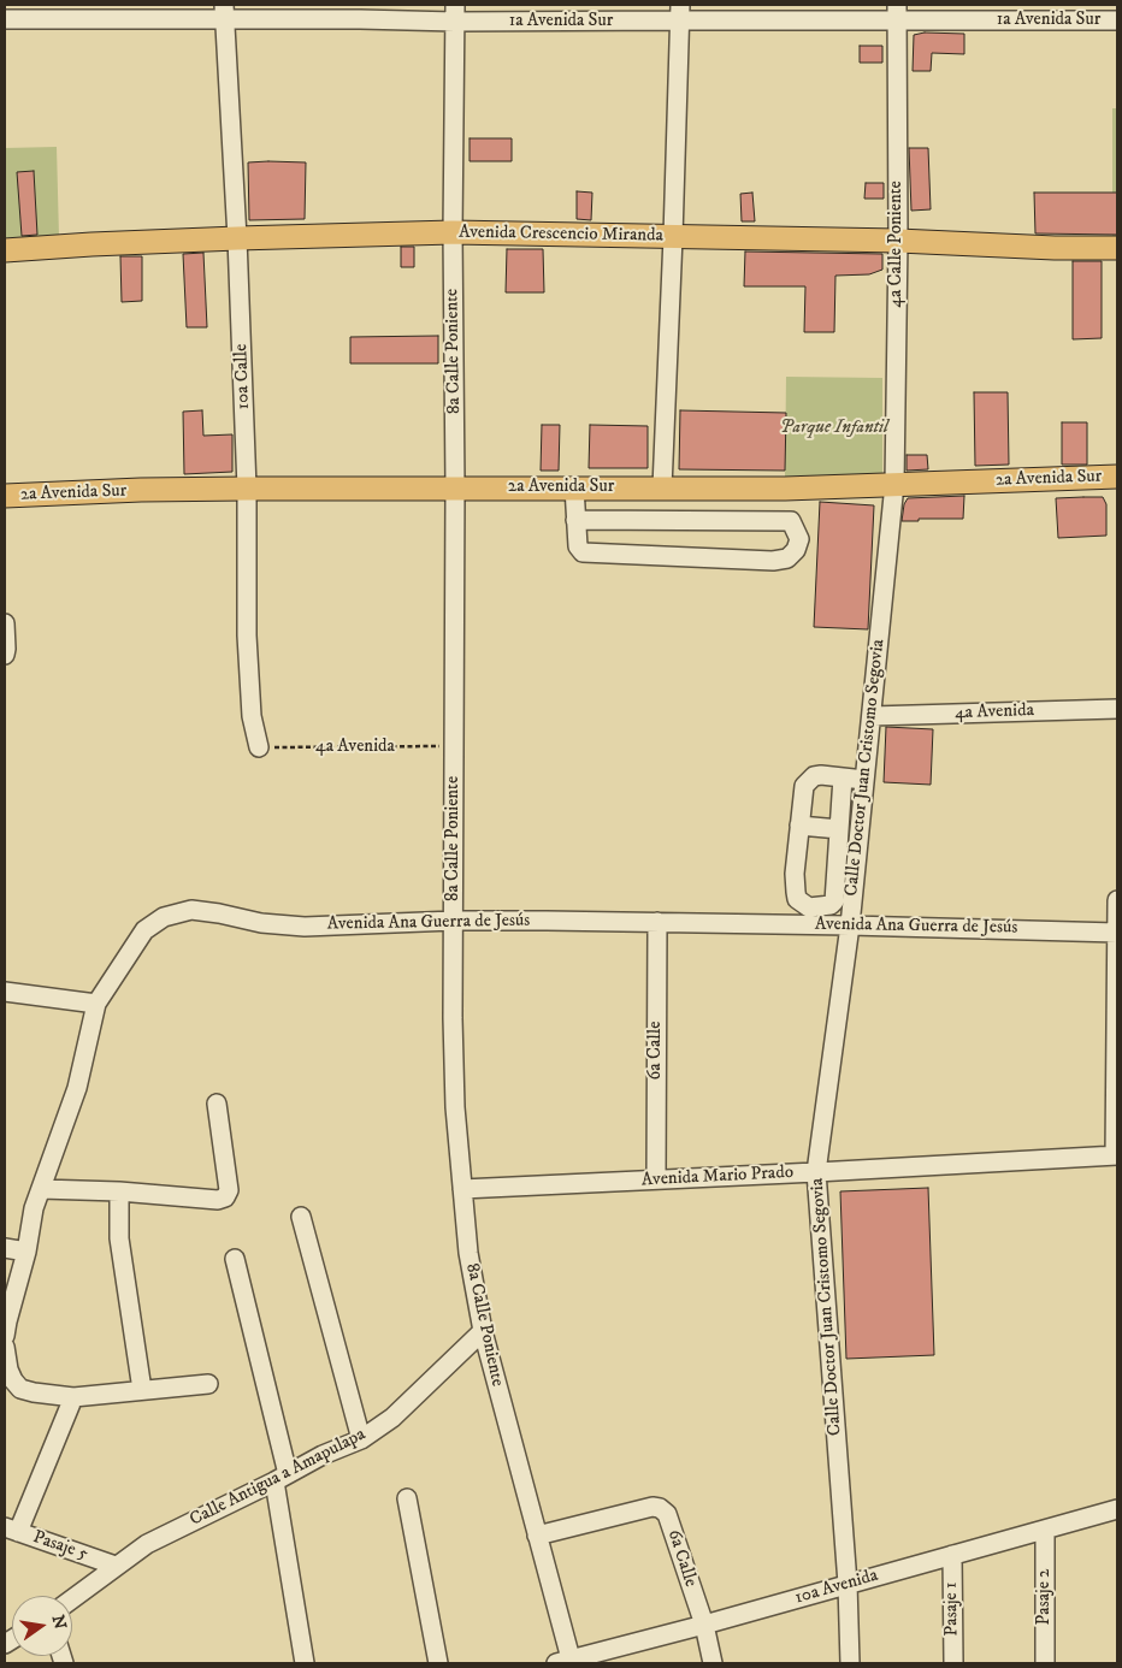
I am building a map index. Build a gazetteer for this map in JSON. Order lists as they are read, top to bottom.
{
  "streets": {
    "main road": ["Avenida Crescencio Miranda", "2a Avenida Sur"],
    "street": [
      "1a Avenida Sur",
      "4a Calle Poniente",
      "8a Calle Poniente",
      "10a Calle",
      "4a Avenida",
      "Calle Doctor Juan Cristomo Segovia",
      "Avenida Ana Guerra de Jesús",
      "6a Calle",
      "Avenida Mario Prado",
      "Calle Antigua a Amapulapa",
      "Pasaje 5",
      "10a Avenida",
      "Pasaje 2",
      "Pasaje 1"
    ]
  },
  "crossings": [
    ["1a Avenida Sur", "4a Calle Poniente"],
    ["1a Avenida Sur", "8a Calle Poniente"],
    ["1a Avenida Sur", "10a Calle"],
    ["Avenida Crescencio Miranda", "4a Calle Poniente"],
    ["Avenida Crescencio Miranda", "8a Calle Poniente"],
    ["Avenida Crescencio Miranda", "10a Calle"],
    ["4a Calle Poniente", "2a Avenida Sur"],
    ["4a Calle Poniente", "Calle Doctor Juan Cristomo Segovia"],
    ["8a Calle Poniente", "2a Avenida Sur"],
    ["8a Calle Poniente", "4a Avenida"],
    ["8a Calle Poniente", "Avenida Ana Guerra de Jesús"],
    ["8a Calle Poniente", "6a Calle"],
    ["8a Calle Poniente", "Avenida Mario Prado"],
    ["8a Calle Poniente", "Calle Antigua a Amapulapa"],
    ["8a Calle Poniente", "10a Avenida"],
    ["10a Calle", "2a Avenida Sur"],
    ["10a Calle", "4a Avenida"],
    ["2a Avenida Sur", "Calle Doctor Juan Cristomo Segovia"],
    ["4a Avenida", "Calle Doctor Juan Cristomo Segovia"],
    ["Calle Doctor Juan Cristomo Segovia", "Avenida Ana Guerra de Jesús"],
    ["Calle Doctor Juan Cristomo Segovia", "Avenida Mario Prado"],
    ["Calle Doctor Juan Cristomo Segovia", "10a Avenida"],
    ["Avenida Ana Guerra de Jesús", "6a Calle"],
    ["6a Calle", "Avenida Mario Prado"],
    ["6a Calle", "10a Avenida"],
    ["Calle Antigua a Amapulapa", "Pasaje 5"],
    ["10a Avenida", "Pasaje 2"],
    ["10a Avenida", "Pasaje 1"]
  ],
  "parks": ["Parque Infantil"],
  "north": "right"
}
